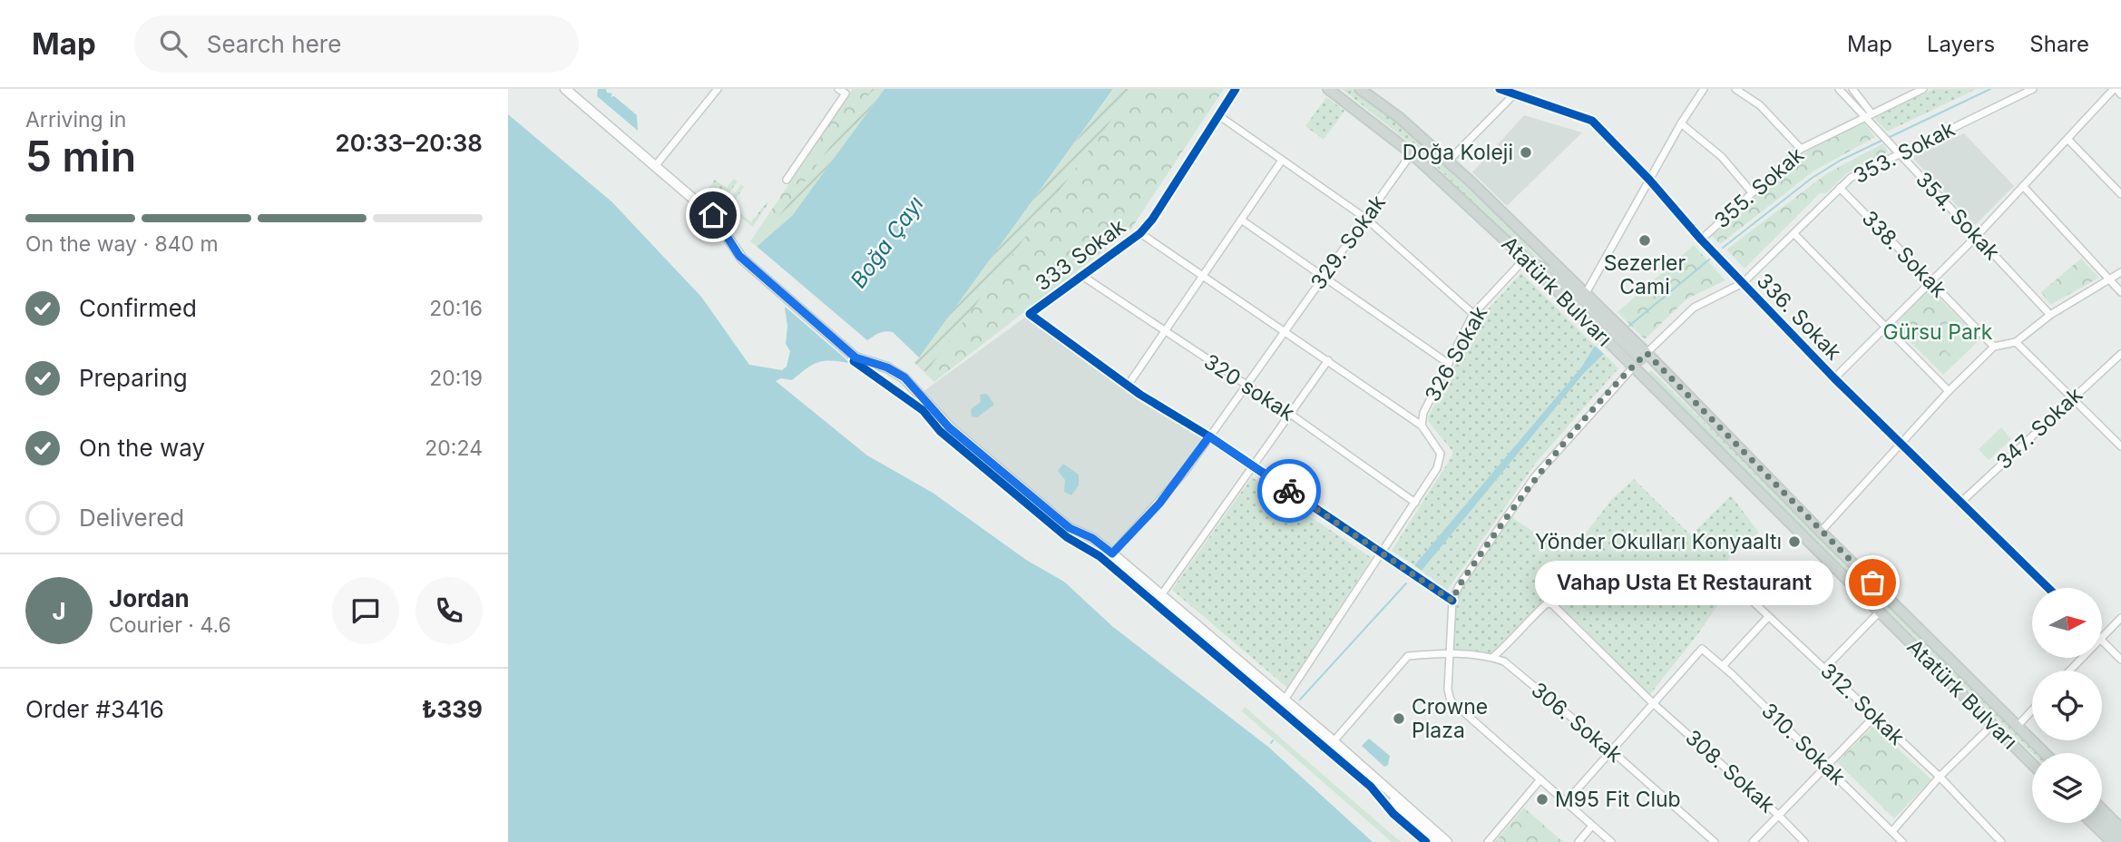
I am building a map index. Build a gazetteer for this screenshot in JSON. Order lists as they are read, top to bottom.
{
  "streets": {
    "main road": ["Atatürk Bulvarı"],
    "street": [
      "353. Sokak",
      "355. Sokak",
      "354. Sokak",
      "329. Sokak",
      "338. Sokak",
      "333 Sokak",
      "336. Sokak",
      "326 Sokak",
      "320 sokak",
      "347. Sokak",
      "312. Sokak",
      "306. Sokak",
      "310. Sokak",
      "308. Sokak"
    ]
  },
  "crossings": [
    ["353. Sokak", "354. Sokak"],
    ["353. Sokak", "338. Sokak"],
    ["353. Sokak", "Atatürk Bulvarı"],
    ["353. Sokak", "336. Sokak"],
    ["355. Sokak", "354. Sokak"],
    ["355. Sokak", "336. Sokak"],
    ["329. Sokak", "333 Sokak"],
    ["329. Sokak", "Atatürk Bulvarı"],
    ["329. Sokak", "320 sokak"],
    ["333 Sokak", "326 Sokak"],
    ["333 Sokak", "320 sokak"],
    ["Atatürk Bulvarı", "326 Sokak"],
    ["336. Sokak", "347. Sokak"],
    ["326 Sokak", "320 sokak"],
    ["306. Sokak", "308. Sokak"],
    ["310. Sokak", "308. Sokak"]
  ],
  "water": ["Boğa Çayı"],
  "parks": ["Gürsu Park"],
  "places": [
    "Doğa Koleji",
    "Sezerler Cami",
    "Yönder Okulları Konyaaltı",
    "Vahap Usta Et Restaurant",
    "Crowne Plaza",
    "M95 Fit Club"
  ],
  "north": "right",
  "page": {
    "header": "Map",
    "search": "Search here",
    "nav": ["Map", "Layers", "Share"],
    "heading": ["5 min", "Arriving in", "20:33–20:38"],
    "panel": [
      "Jordan",
      "Courier · 4.6",
      "Order #3416",
      "₺339"
    ],
    "bar": "On the way · 840 m",
    "list": [
      ["Confirmed", "20:16"],
      ["Preparing", "20:19"],
      ["On the way", "20:24"],
      "Delivered"
    ],
    "bubble": "Vahap Usta Et Restaurant",
    "round": "J"
  }
}
